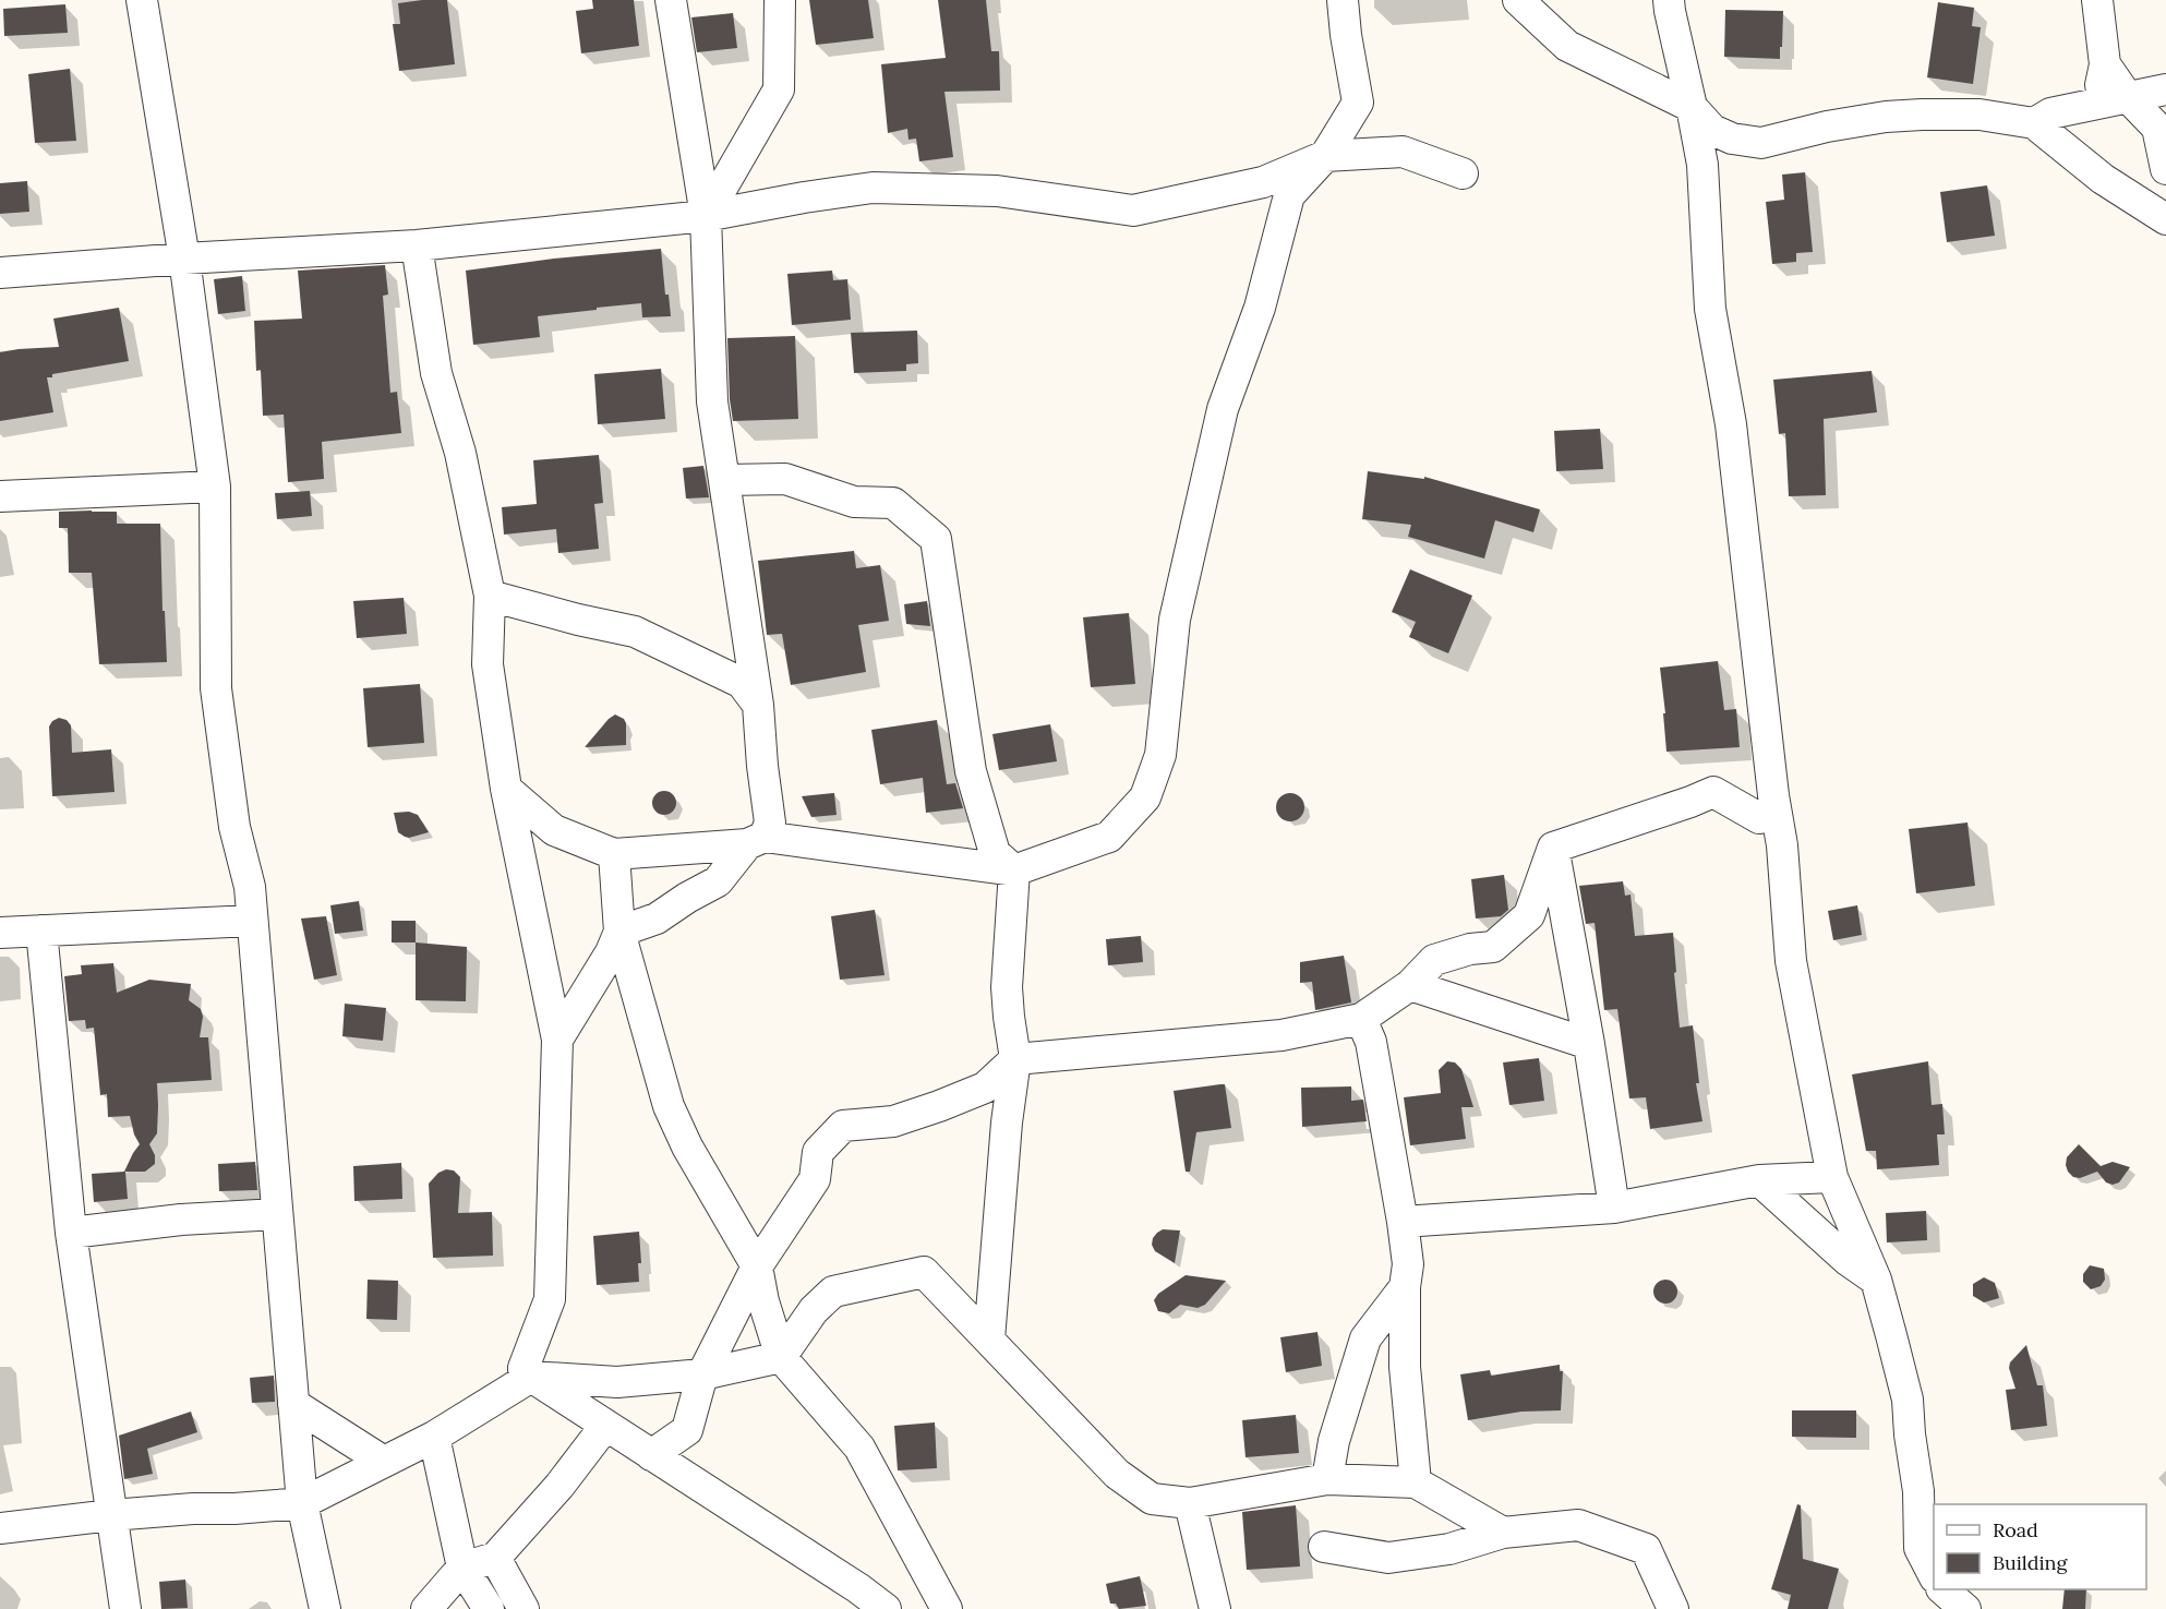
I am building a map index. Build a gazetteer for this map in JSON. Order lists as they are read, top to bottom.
{
  "legend": ["Road", "Building"]
}
